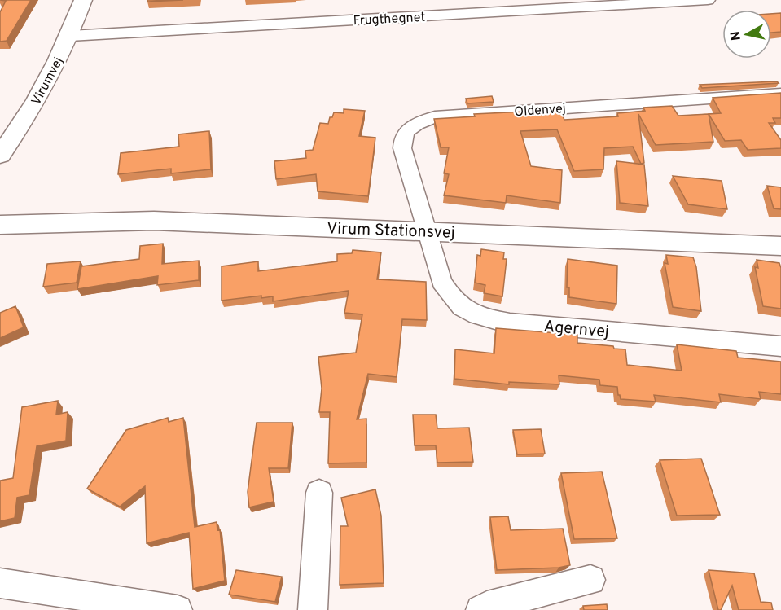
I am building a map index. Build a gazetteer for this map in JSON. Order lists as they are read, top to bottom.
{
  "streets": {
    "street": [
      "Frugthegnet",
      "Virumvej",
      "Oldenvej",
      "Virum Stationsvej",
      "Agernvej"
    ]
  },
  "crossings": [
    ["Frugthegnet", "Virumvej"],
    ["Oldenvej", "Virum Stationsvej"],
    ["Oldenvej", "Agernvej"],
    ["Virum Stationsvej", "Agernvej"]
  ],
  "north": "left"
}
